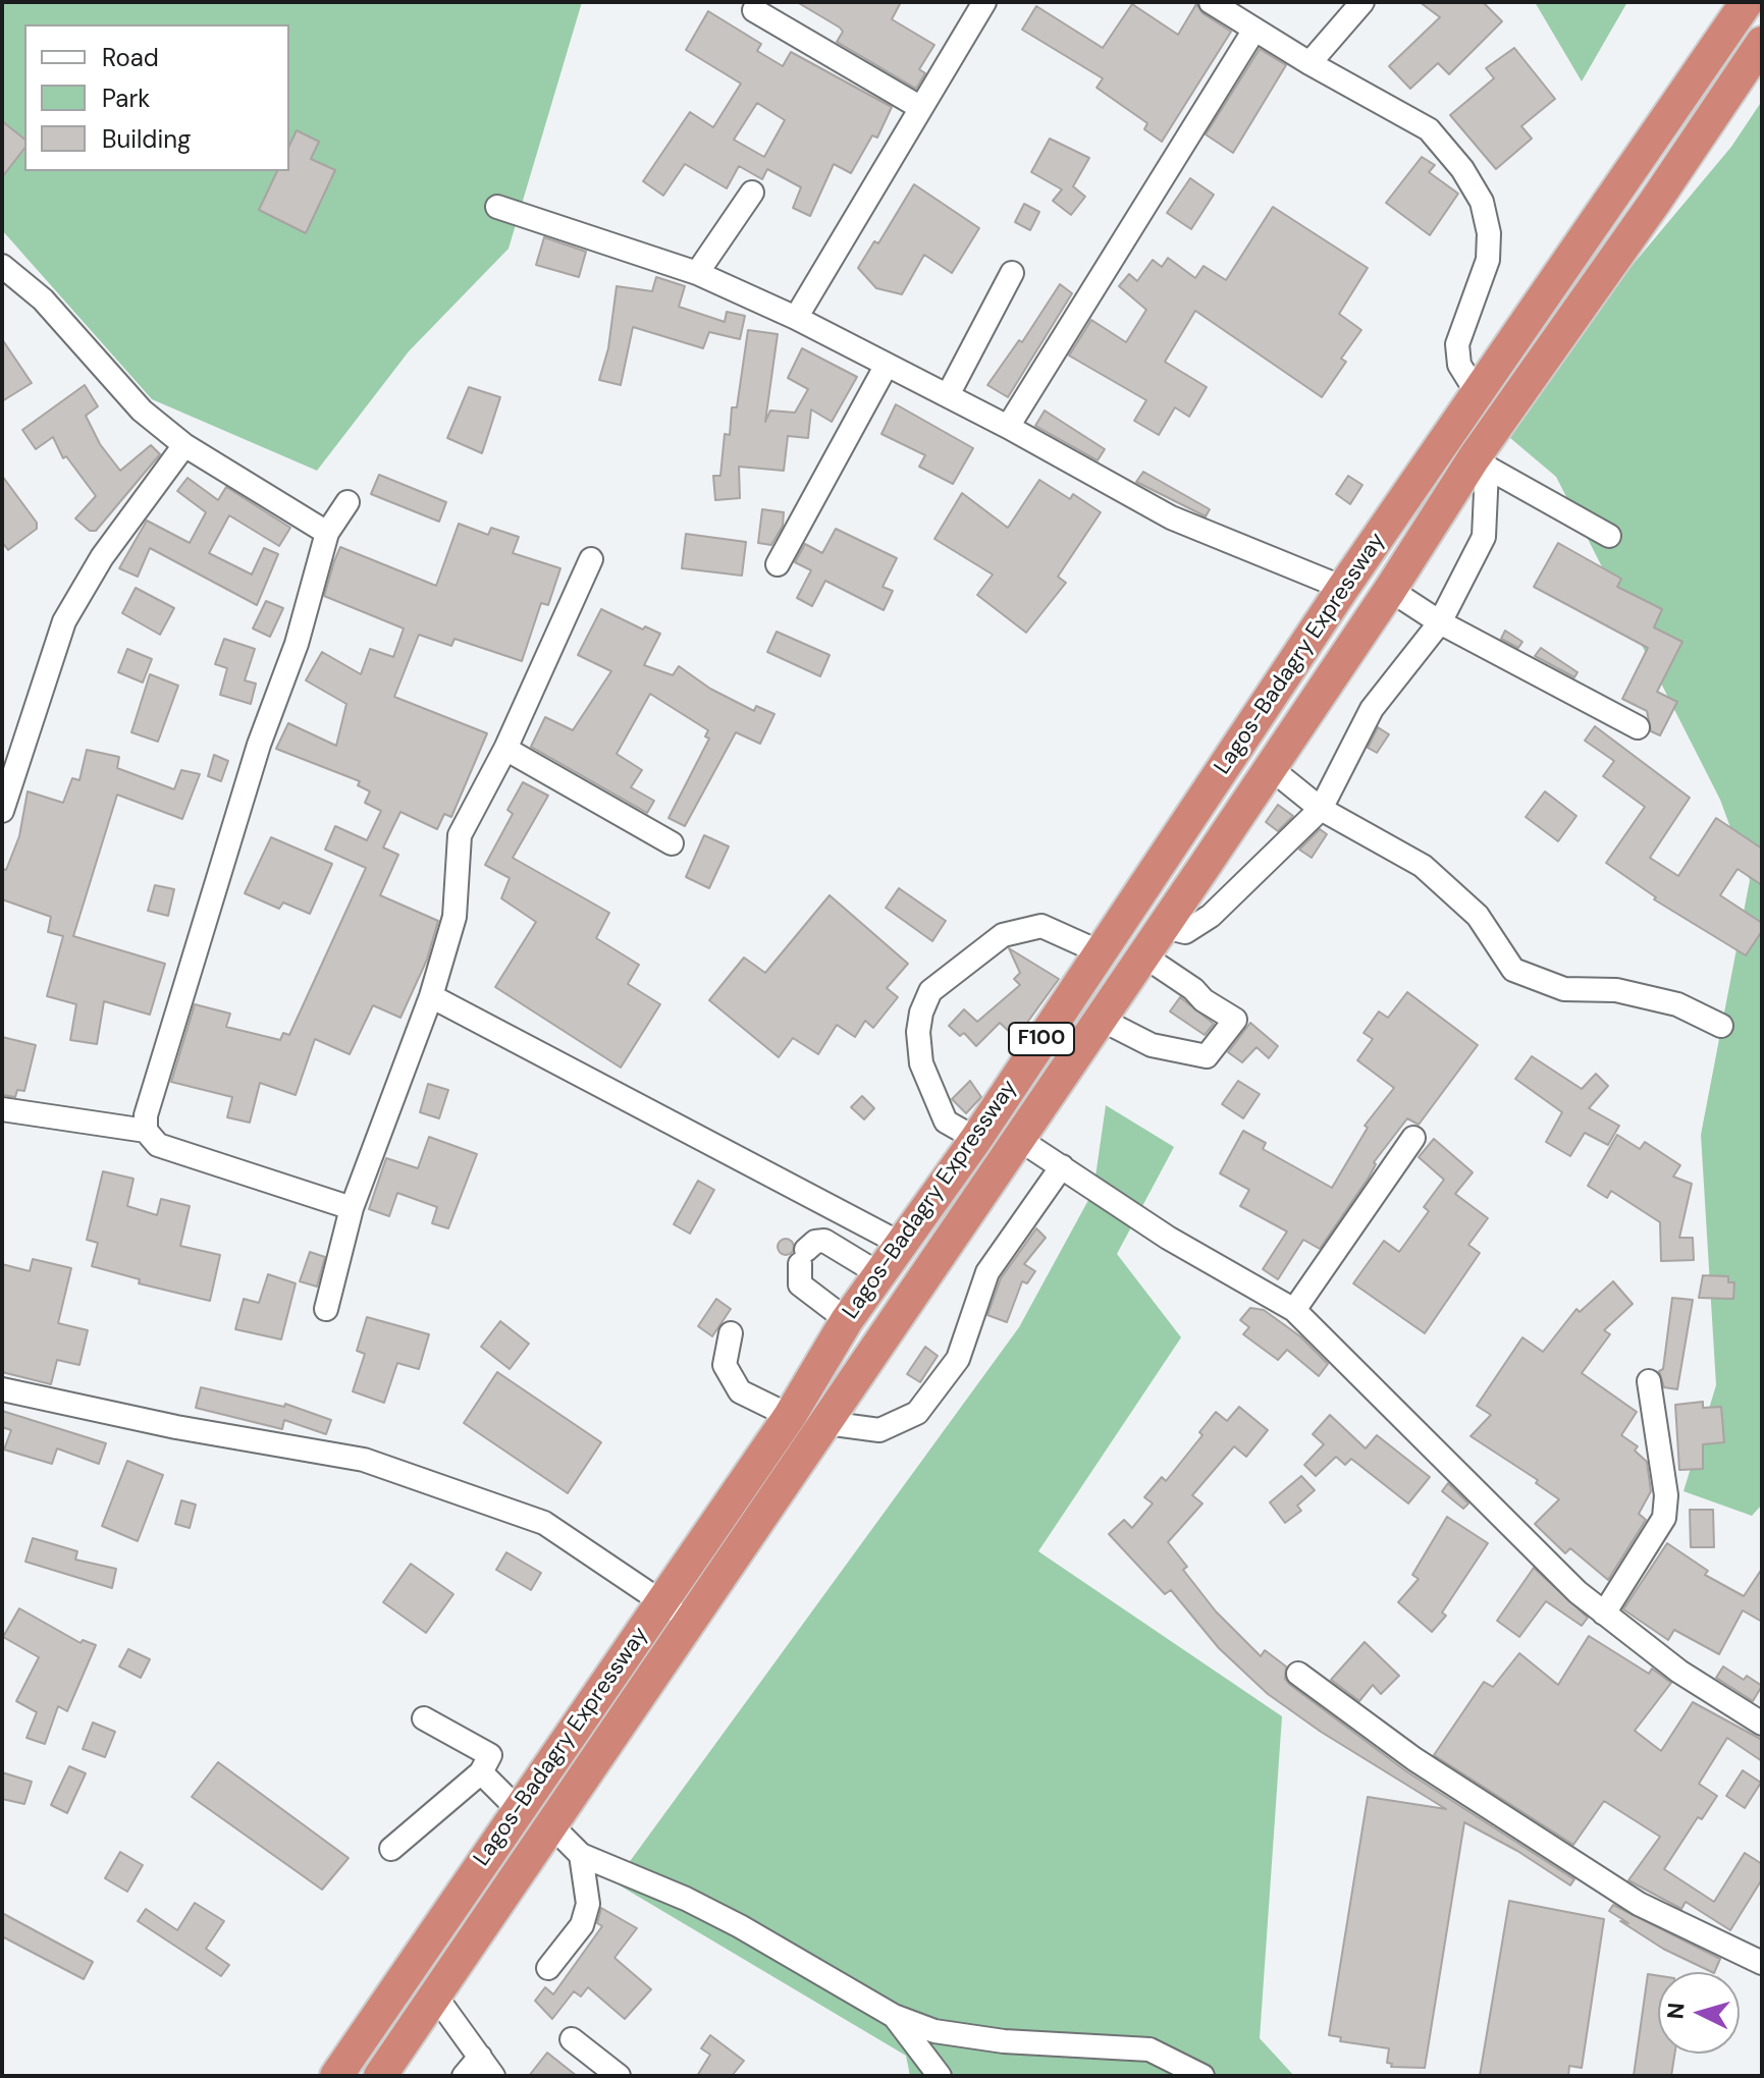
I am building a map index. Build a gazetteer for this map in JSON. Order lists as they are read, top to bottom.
{
  "streets": {
    "highway": ["Lagos-Badagry Expressway", "F100"]
  },
  "legend": ["Road", "Park", "Building"],
  "north": "left"
}
